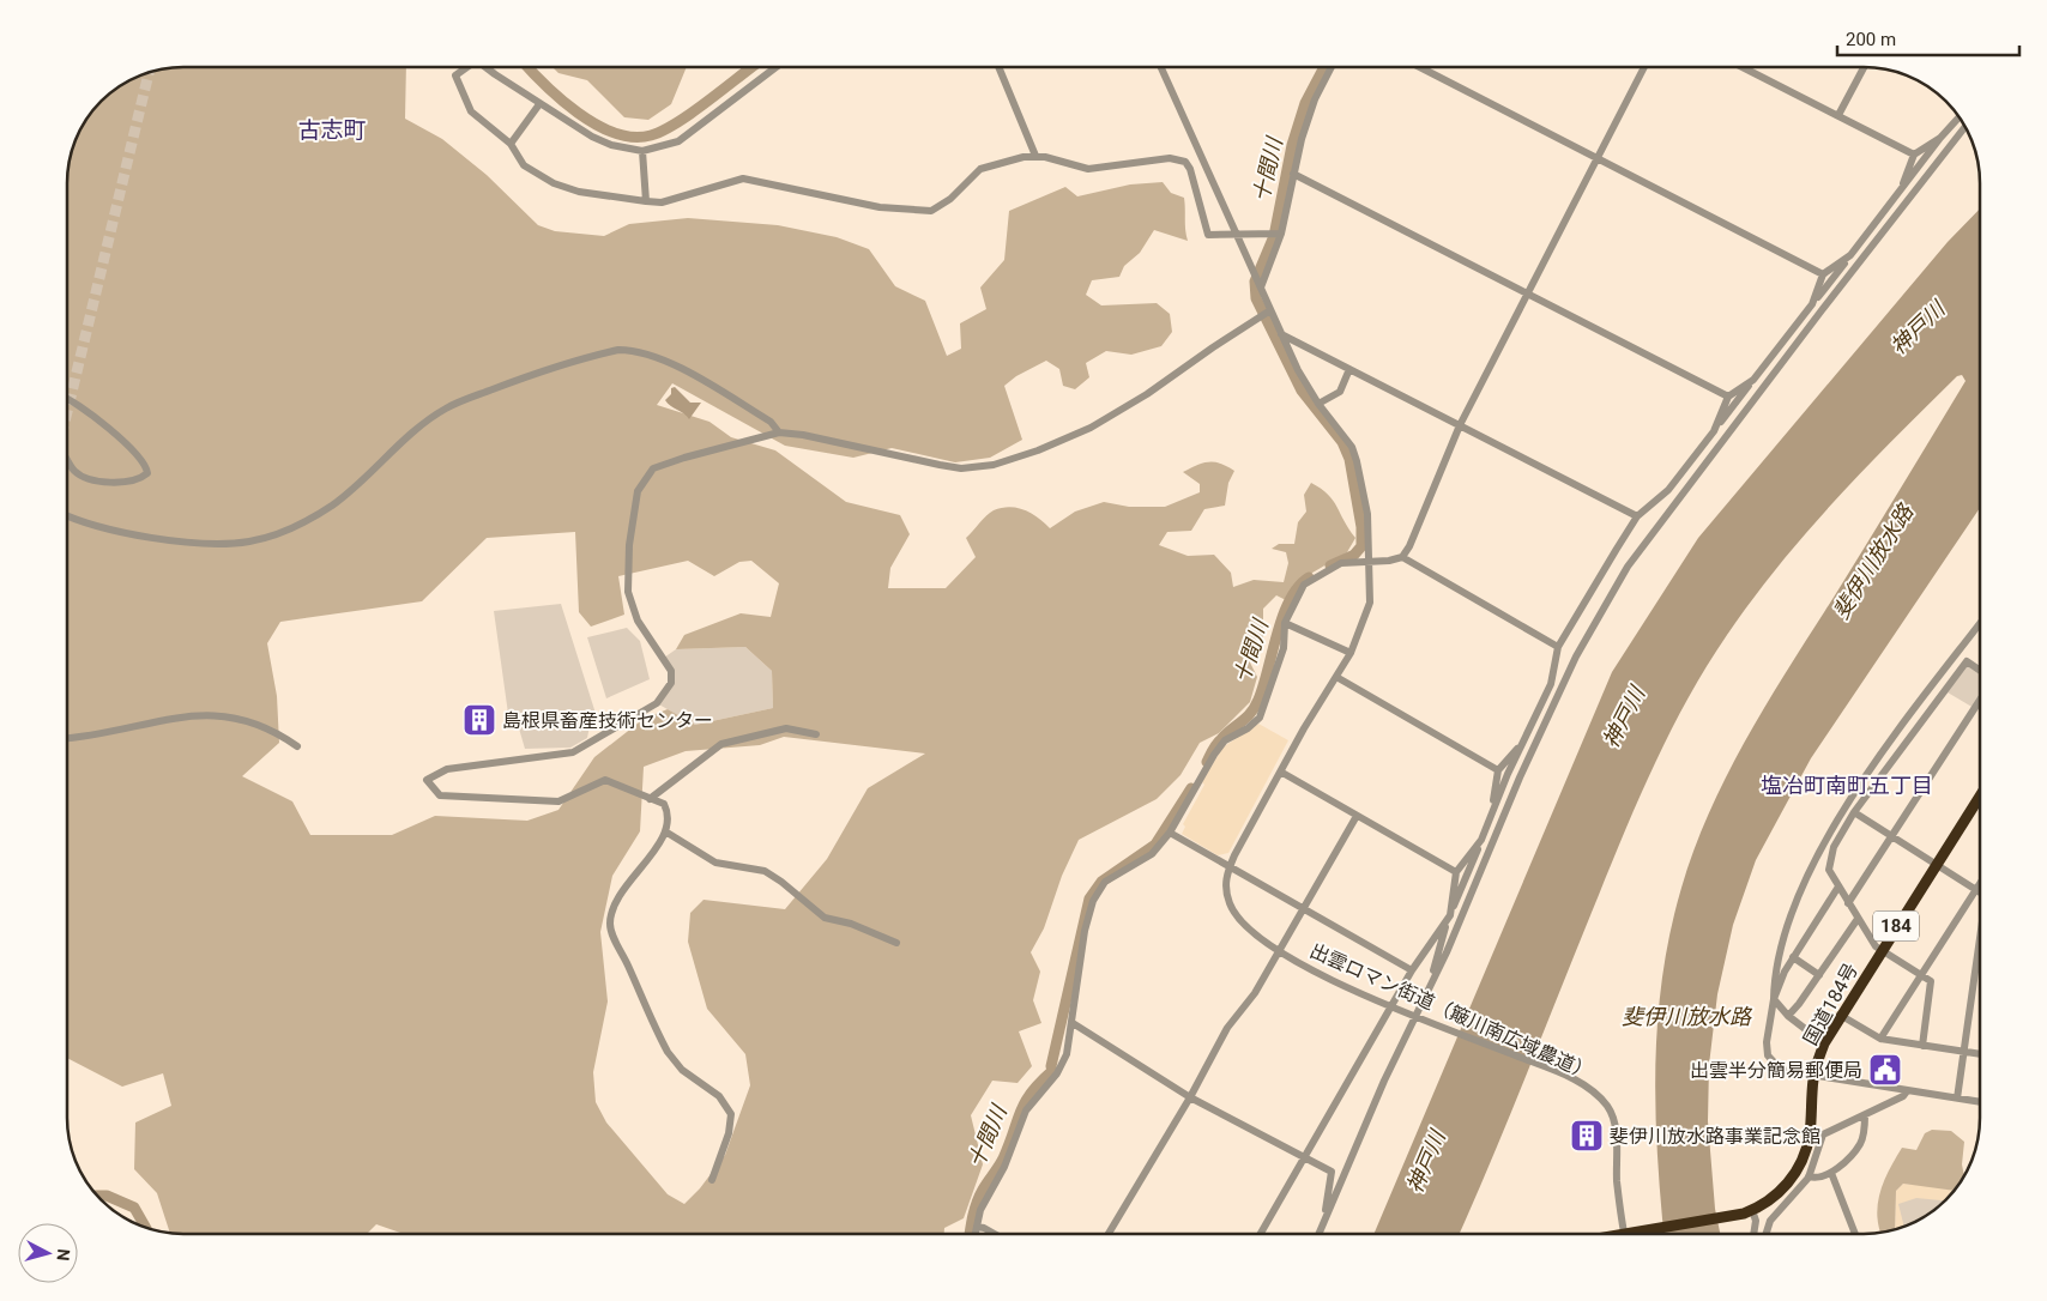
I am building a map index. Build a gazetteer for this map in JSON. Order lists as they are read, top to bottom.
{
  "streets": {
    "highway": ["184", "国道184号"],
    "street": ["出雲ロマン街道（簸川南広域農道）"]
  },
  "districts": ["古志町", "塩冶町南町五丁目"],
  "water": ["十間川", "神戸川", "斐伊川放水路"],
  "places": {
    "building": ["島根県畜産技術センター", "斐伊川放水路事業記念館"],
    "public building": ["出雲半分簡易郵便局"]
  },
  "scale_bar": "200 m",
  "north": "right"
}
